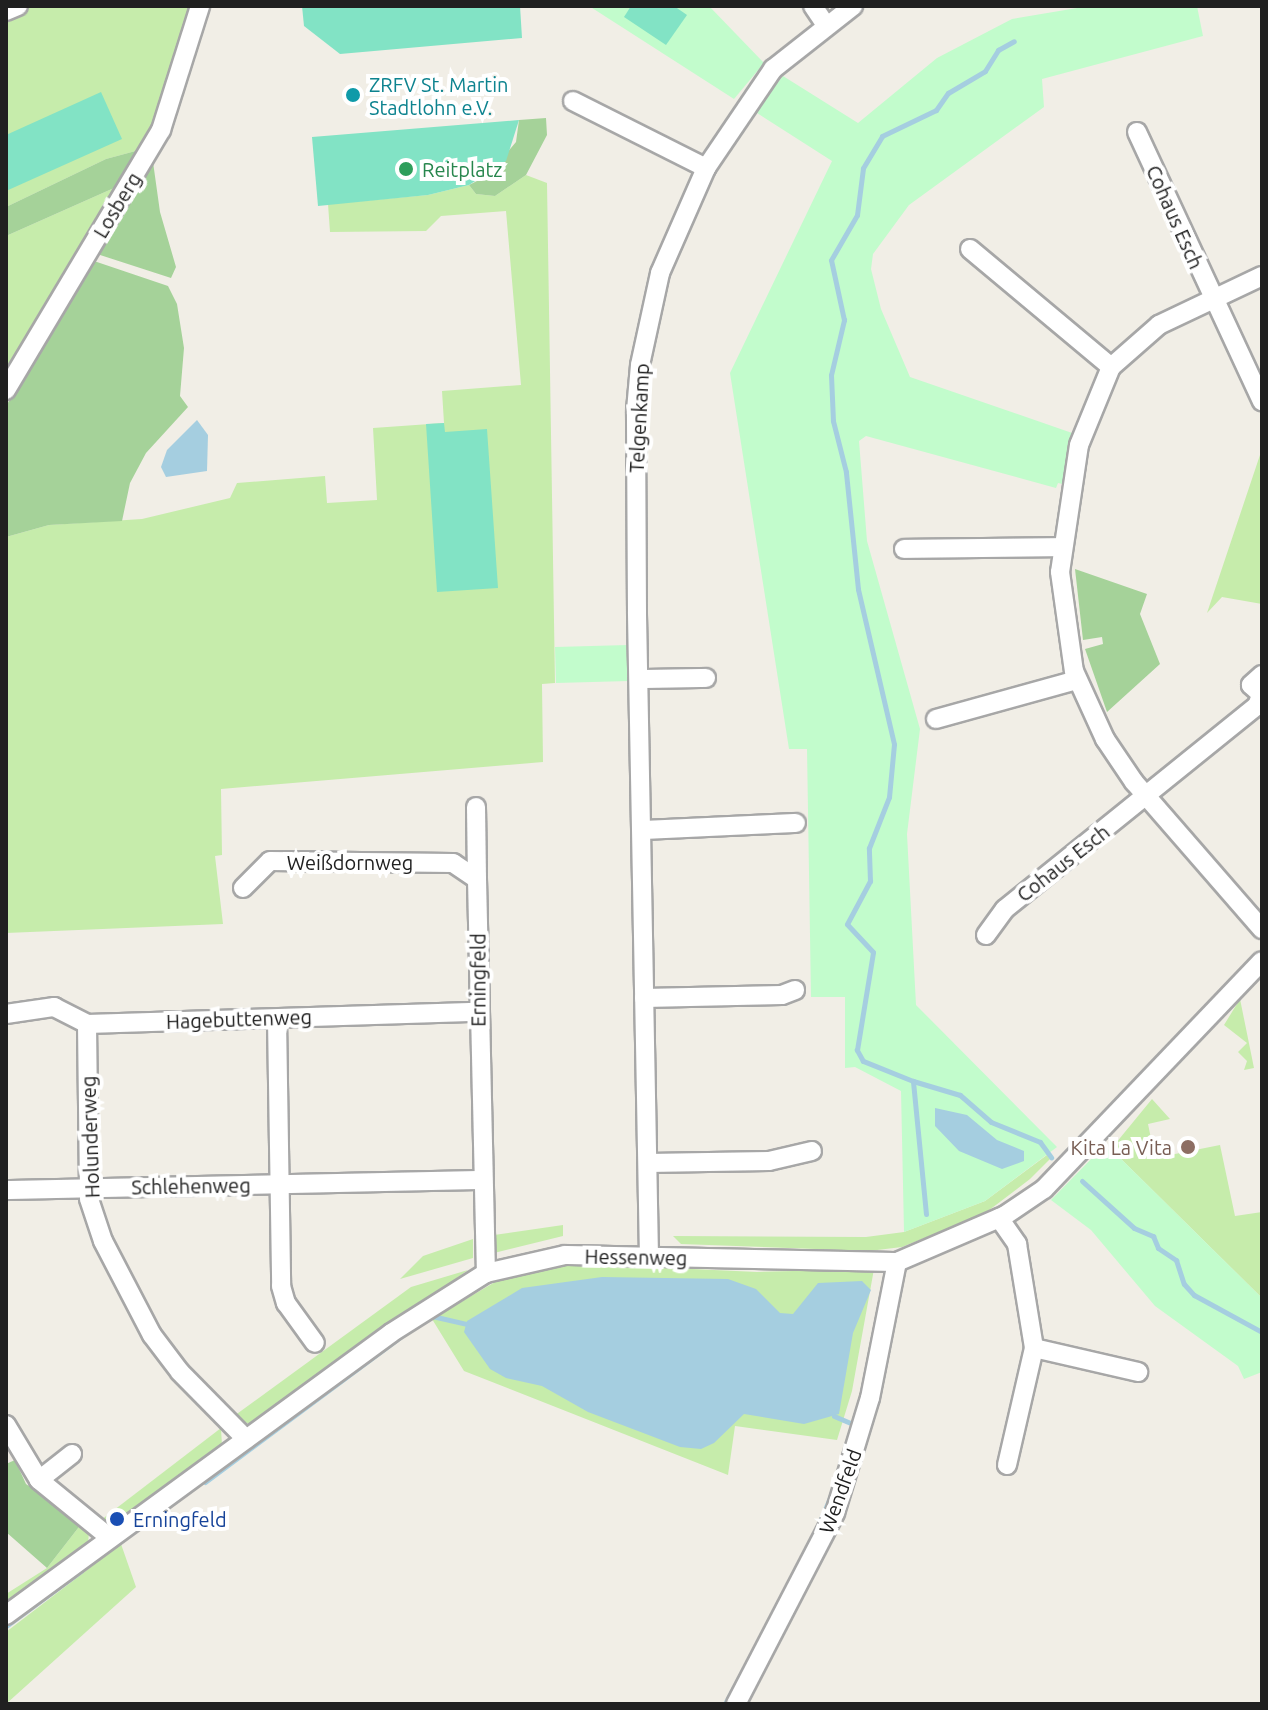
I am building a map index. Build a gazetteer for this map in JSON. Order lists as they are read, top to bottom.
{
  "streets": {
    "street": [
      "Losberg",
      "Cohaus Esch",
      "Telgenkamp",
      "Weißdornweg",
      "Erningfeld",
      "Hagebuttenweg",
      "Holunderweg",
      "Schlehenweg",
      "Hessenweg",
      "Wendfeld"
    ]
  },
  "crossings": [
    ["Telgenkamp", "Hessenweg"],
    ["Weißdornweg", "Erningfeld"],
    ["Erningfeld", "Hagebuttenweg"],
    ["Erningfeld", "Schlehenweg"],
    ["Erningfeld", "Hessenweg"],
    ["Hagebuttenweg", "Holunderweg"],
    ["Hagebuttenweg", "Schlehenweg"],
    ["Holunderweg", "Schlehenweg"],
    ["Holunderweg", "Hessenweg"],
    ["Hessenweg", "Wendfeld"]
  ],
  "places": [
    "ZRFV St. Martin Stadtlohn e.V.",
    "Reitplatz",
    "Kita La Vita",
    "Erningfeld"
  ]
}
